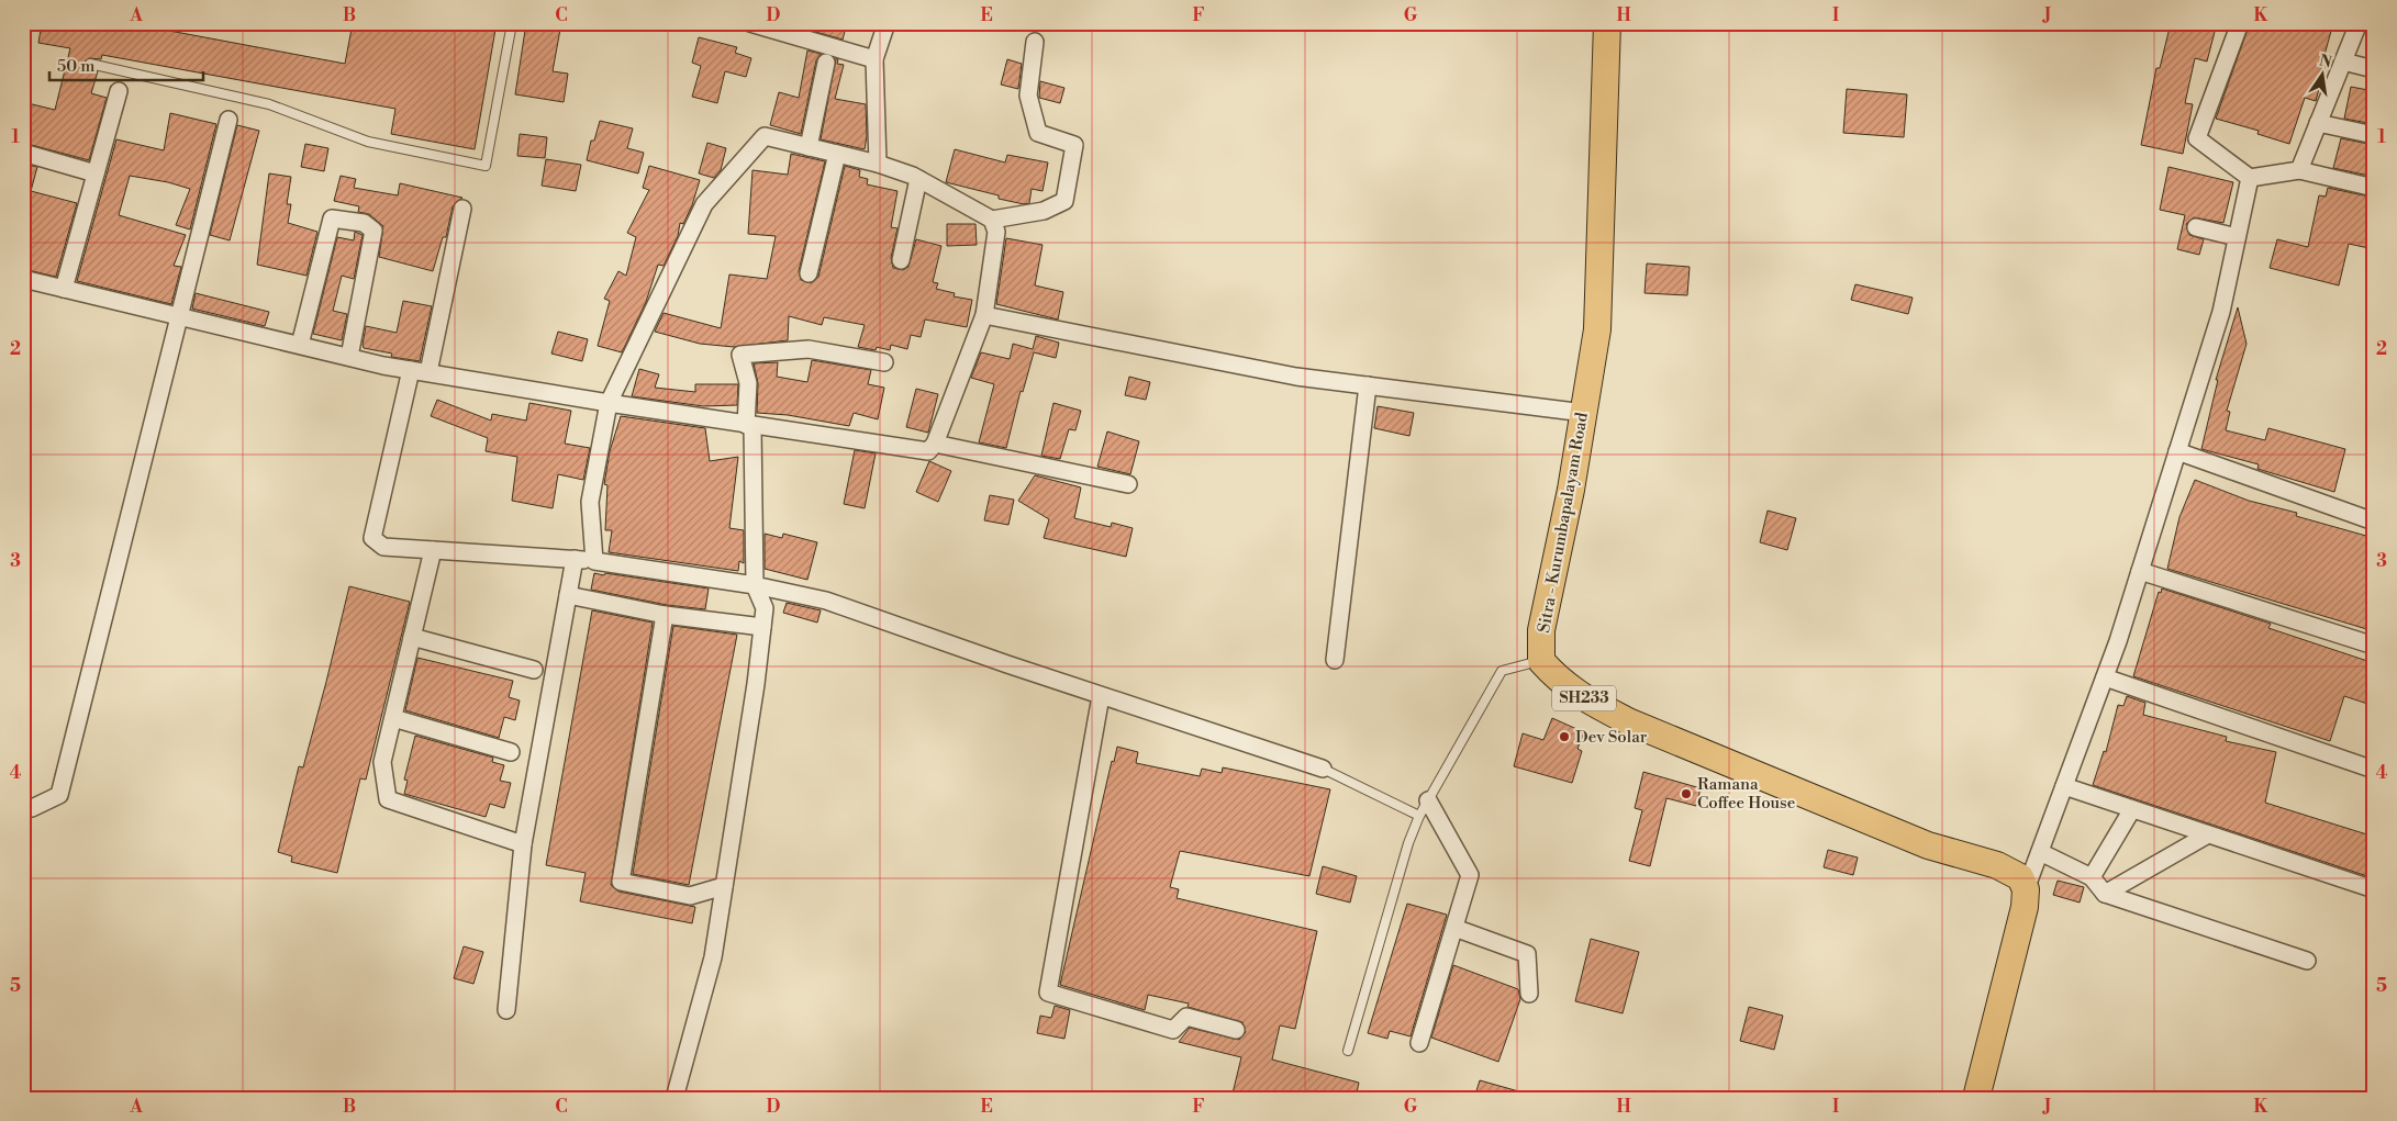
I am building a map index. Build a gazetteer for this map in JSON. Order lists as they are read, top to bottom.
{
  "streets": {
    "main road": ["Sitra - Kurumbapalayam Road", "SH233"]
  },
  "crossings": [
    ["Sitra - Kurumbapalayam Road", "SH233"]
  ],
  "places": ["Dev Solar", "Ramana Coffee House"],
  "scale_bar": "50 m",
  "north": "top",
  "grid": {
    "columns": [
      "A",
      "B",
      "C",
      "D",
      "E",
      "F",
      "G",
      "H",
      "I",
      "J",
      "K"
    ],
    "rows": [
      "1",
      "2",
      "3",
      "4",
      "5"
    ]
  }
}
